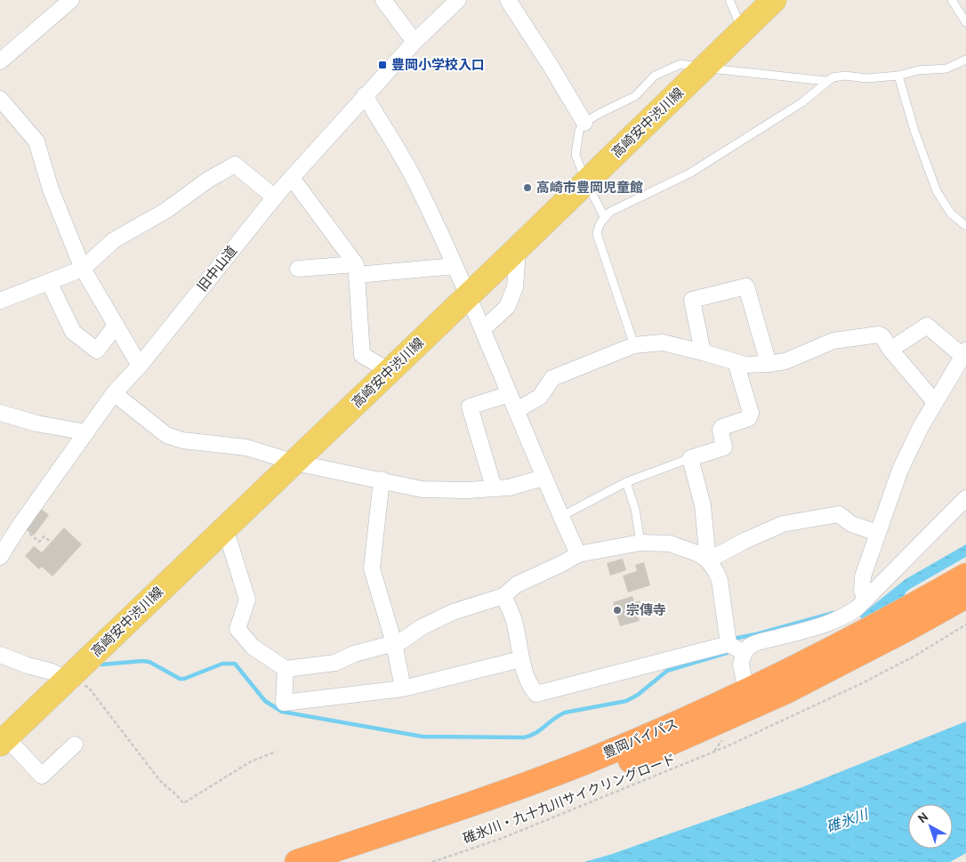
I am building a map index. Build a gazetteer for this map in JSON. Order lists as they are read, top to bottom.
{
  "streets": {
    "highway": ["豊岡バイパス"],
    "main road": ["高崎安中渋川線"],
    "street": ["旧中山道"],
    "path": ["碓氷川・九十九川サイクリングロード"]
  },
  "water": ["碓氷川"],
  "places": {
    "transit": ["豊岡小学校入口"],
    "other": ["高崎市豊岡児童館", "宗傳寺"]
  },
  "north": "top left"
}
